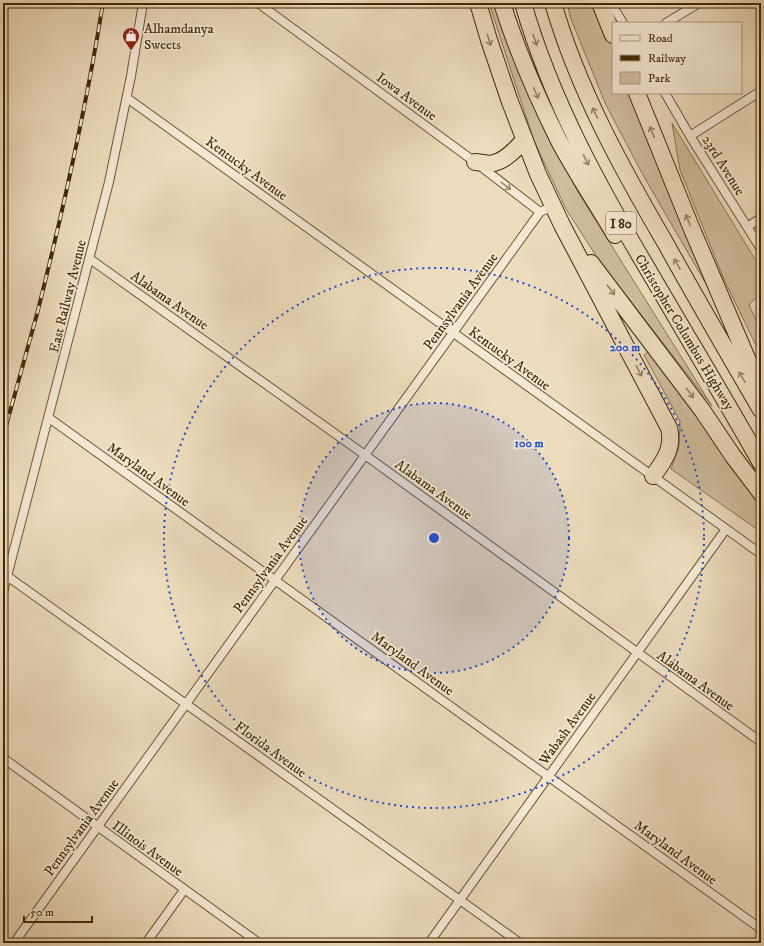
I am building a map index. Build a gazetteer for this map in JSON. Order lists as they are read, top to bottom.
{
  "streets": {
    "highway": ["I 80", "Christopher Columbus Highway"],
    "street": [
      "Iowa Avenue",
      "23rd Avenue",
      "Kentucky Avenue",
      "East Railway Avenue",
      "Alabama Avenue",
      "Pennsylvania Avenue",
      "Maryland Avenue",
      "Wabash Avenue",
      "Florida Avenue",
      "Illinois Avenue"
    ]
  },
  "crossings": [
    ["Iowa Avenue", "Pennsylvania Avenue"],
    ["Kentucky Avenue", "East Railway Avenue"],
    ["Kentucky Avenue", "Pennsylvania Avenue"],
    ["Kentucky Avenue", "Wabash Avenue"],
    ["East Railway Avenue", "Alabama Avenue"],
    ["East Railway Avenue", "Maryland Avenue"],
    ["East Railway Avenue", "Florida Avenue"],
    ["Alabama Avenue", "Pennsylvania Avenue"],
    ["Alabama Avenue", "Wabash Avenue"],
    ["Pennsylvania Avenue", "Maryland Avenue"],
    ["Pennsylvania Avenue", "Florida Avenue"],
    ["Pennsylvania Avenue", "Illinois Avenue"],
    ["Maryland Avenue", "Wabash Avenue"],
    ["Wabash Avenue", "Florida Avenue"]
  ],
  "places": {
    "shop": ["Alhamdanya Sweets"]
  },
  "legend": ["Road", "Railway", "Park"],
  "scale_bar": "50 m",
  "rings": ["200 m", "100 m"]
}
